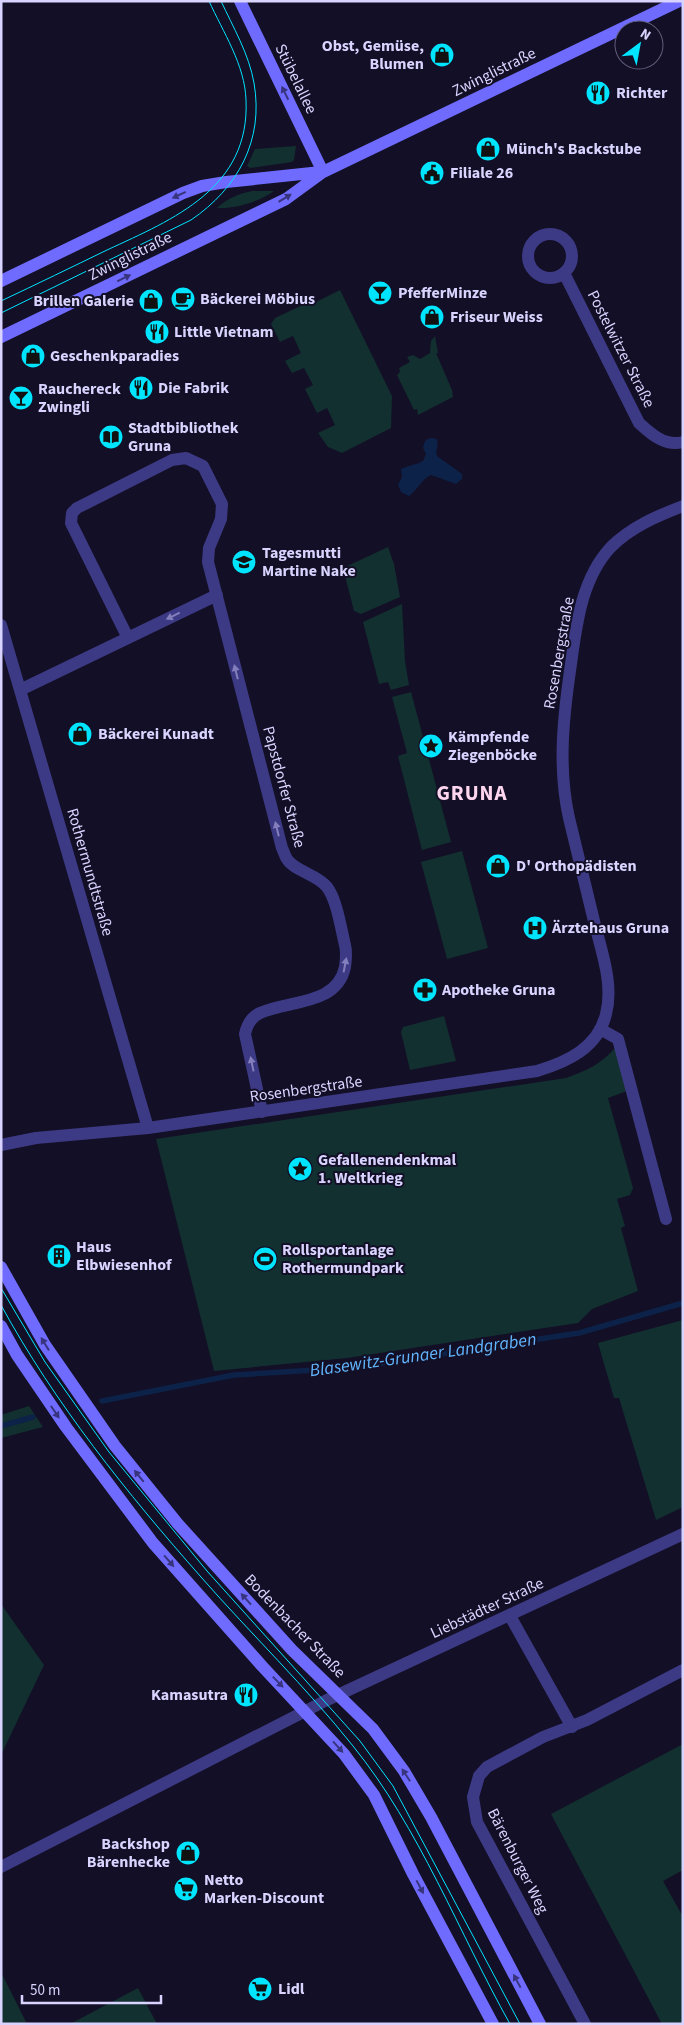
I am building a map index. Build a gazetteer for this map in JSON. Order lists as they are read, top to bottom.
{
  "streets": {
    "street": [
      "Zwinglistraße",
      "Stübelallee",
      "Postelwitzer Straße",
      "Rosenbergstraße",
      "Papstdorfer Straße",
      "Rothermundtstraße",
      "Liebstädter Straße",
      "Bodenbacher Straße",
      "Bärenburger Weg"
    ]
  },
  "crossings": [
    ["Zwinglistraße", "Stübelallee"],
    ["Rosenbergstraße", "Papstdorfer Straße"],
    ["Rosenbergstraße", "Rothermundtstraße"],
    ["Liebstädter Straße", "Bodenbacher Straße"]
  ],
  "one_way": ["Stübelallee", "Papstdorfer Straße"],
  "districts": ["GRUNA"],
  "water": ["Blasewitz‐Grunaer Landgraben"],
  "places": {
    "shop": [
      "Obst, Gemüse, Blumen",
      "Münch's Backstube",
      "Brillen Galerie",
      "Friseur Weiss",
      "Geschenkparadies",
      "Bäckerei Kunadt",
      "D' Orthopädisten",
      "Backshop Bärenhecke"
    ],
    "restaurant": [
      "Richter",
      "Little Vietnam",
      "Die Fabrik",
      "Kamasutra"
    ],
    "public building": ["Filiale 26"],
    "bar": ["PfefferMinze", "Rauchereck Zwingli"],
    "cafe": ["Bäckerei Möbius"],
    "library": ["Stadtbibliothek Gruna"],
    "school or university": ["Tagesmutti Martine Nake"],
    "place": ["Kämpfende Ziegenböcke", "Gefallenendenkmal 1. Weltkrieg"],
    "hospital": ["Ärztehaus Gruna"],
    "pharmacy": ["Apotheke Gruna"],
    "building": ["Haus Elbwiesenhof"],
    "sports": ["Rollsportanlage Rothermundpark"],
    "supermarket": ["Netto Marken-Discount", "Lidl"]
  },
  "scale_bar": "50 m",
  "north": "top right"
}
